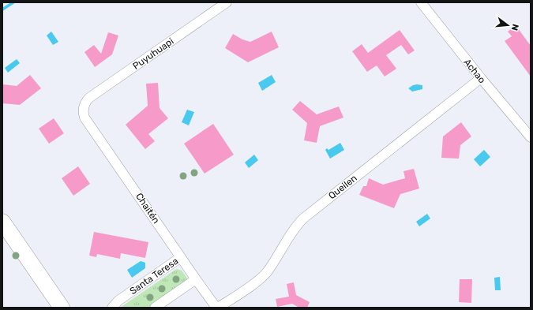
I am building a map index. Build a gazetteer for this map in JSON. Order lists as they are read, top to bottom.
{
  "streets": {
    "street": [
      "Puyuhuapi",
      "Achao",
      "Queilen",
      "Chaitén",
      "Santa Teresa"
    ]
  },
  "crossings": [
    ["Puyuhuapi", "Chaitén"],
    ["Achao", "Queilen"],
    ["Queilen", "Chaitén"],
    ["Chaitén", "Santa Teresa"]
  ],
  "north": "right"
}
